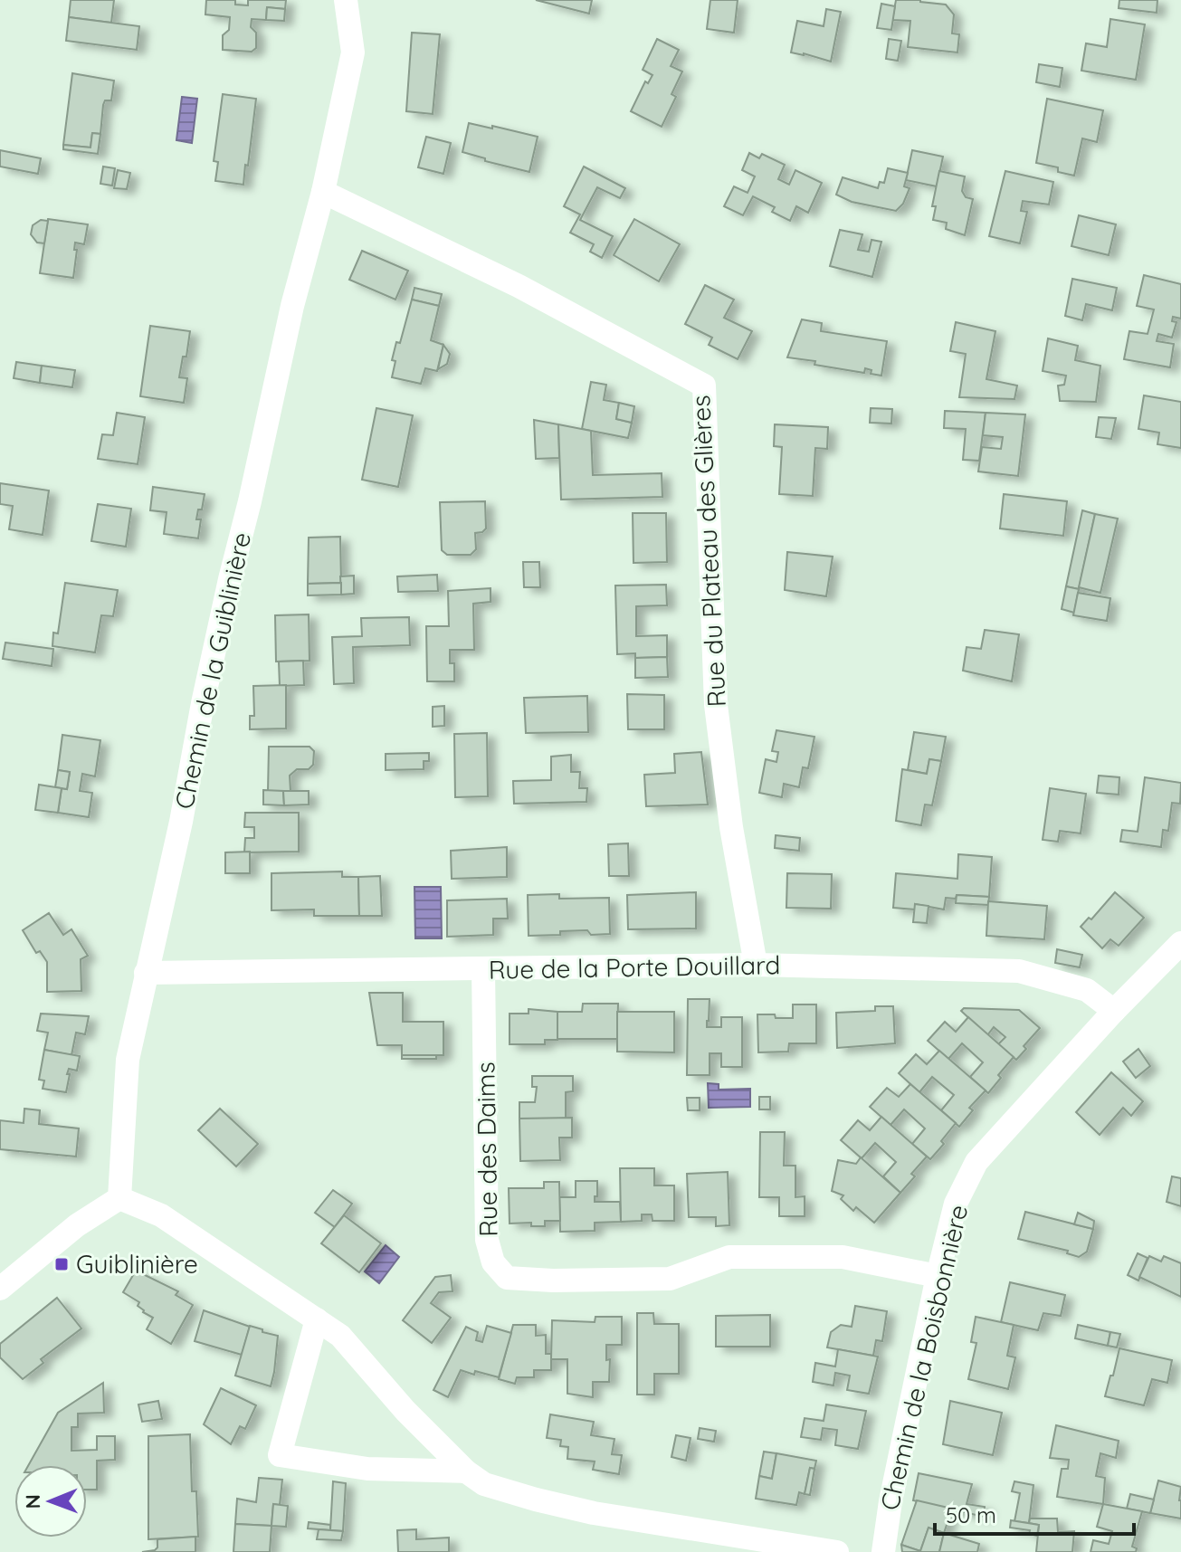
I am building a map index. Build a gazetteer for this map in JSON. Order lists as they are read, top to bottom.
{
  "streets": {
    "street": [
      "Rue du Plateau des Glières",
      "Chemin de la Guiblinière",
      "Rue de la Porte Douillard",
      "Rue des Daims",
      "Chemin de la Boisbonnière"
    ]
  },
  "crossings": [
    ["Rue du Plateau des Glières", "Chemin de la Guiblinière"],
    ["Rue du Plateau des Glières", "Rue de la Porte Douillard"],
    ["Chemin de la Guiblinière", "Rue de la Porte Douillard"],
    ["Rue de la Porte Douillard", "Rue des Daims"],
    ["Rue de la Porte Douillard", "Chemin de la Boisbonnière"],
    ["Rue des Daims", "Chemin de la Boisbonnière"]
  ],
  "places": {
    "transit": ["Guiblinière"]
  },
  "scale_bar": "50 m",
  "north": "left"
}
